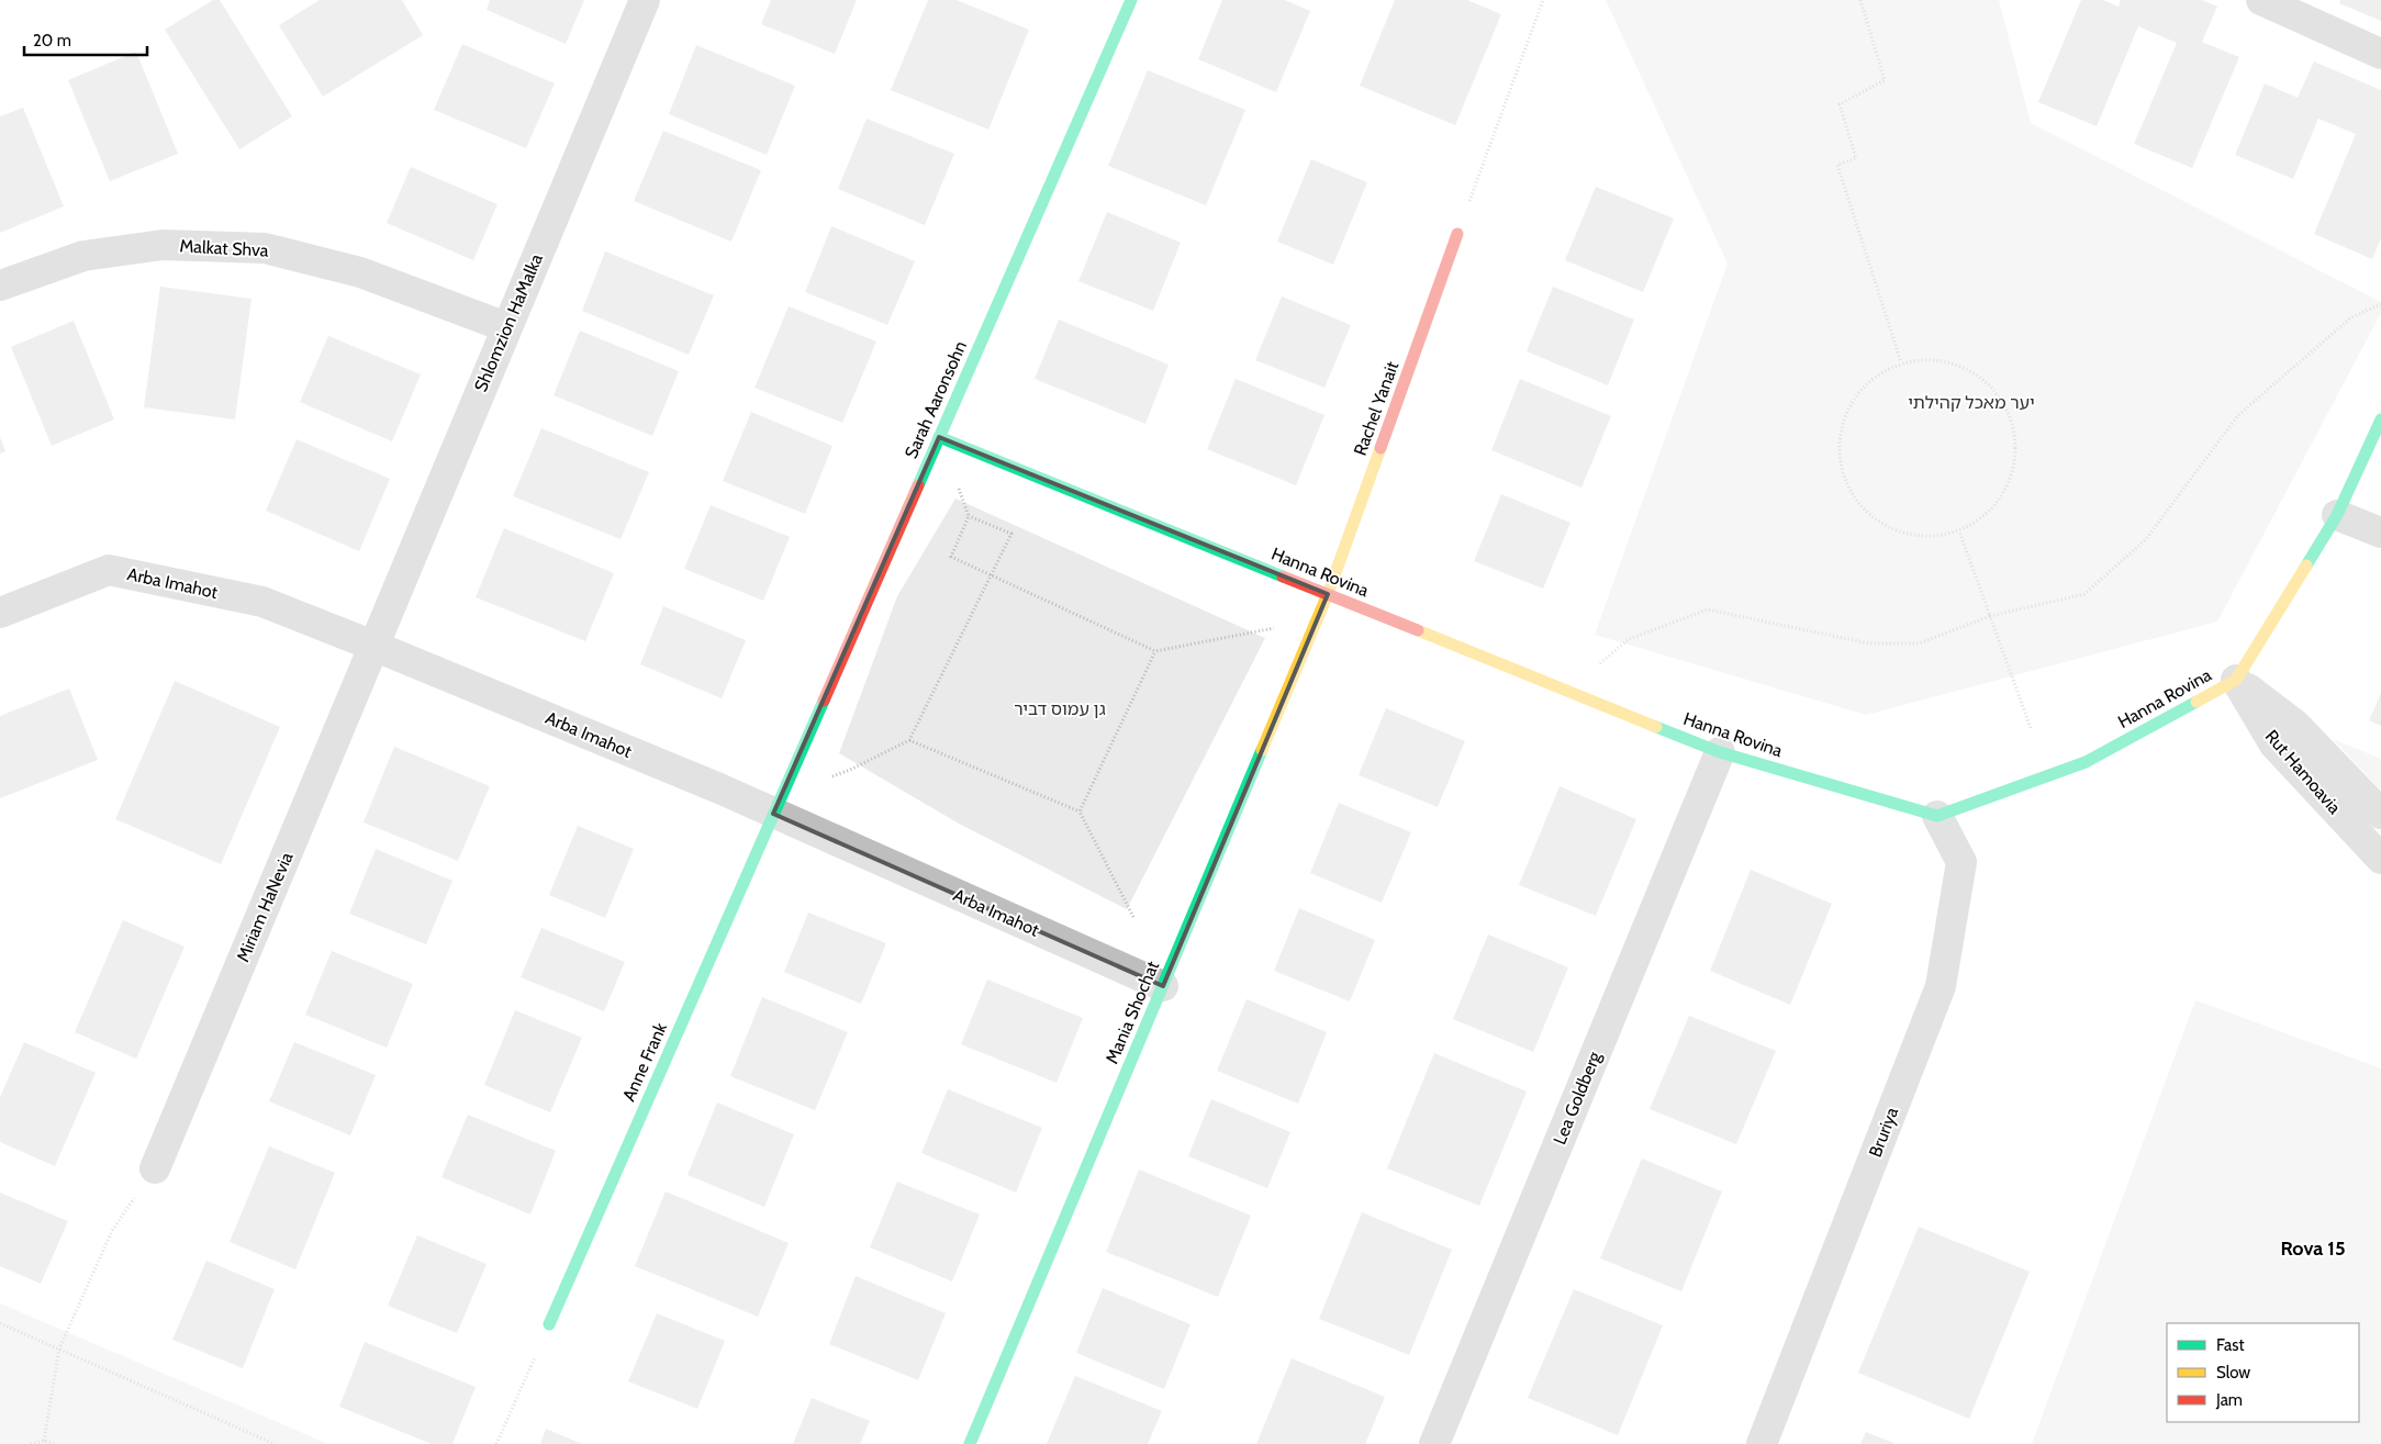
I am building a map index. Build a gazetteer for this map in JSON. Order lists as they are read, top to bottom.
{
  "streets": {
    "street": [
      "Malkat Shva",
      "Shlomzion HaMalka",
      "Sarah Aaronsohn",
      "Rachel Yanait",
      "Hanna Rovina",
      "Arba Imahot",
      "Rut Hamoavia",
      "Miriam HaNevia",
      "Mania Shochat",
      "Anne Frank",
      "Lea Goldberg",
      "Bruriya"
    ]
  },
  "crossings": [
    ["Malkat Shva", "Shlomzion HaMalka"],
    ["Shlomzion HaMalka", "Arba Imahot"],
    ["Shlomzion HaMalka", "Miriam HaNevia"],
    ["Sarah Aaronsohn", "Hanna Rovina"],
    ["Sarah Aaronsohn", "Arba Imahot"],
    ["Sarah Aaronsohn", "Anne Frank"],
    ["Rachel Yanait", "Hanna Rovina"],
    ["Rachel Yanait", "Mania Shochat"],
    ["Hanna Rovina", "Rut Hamoavia"],
    ["Hanna Rovina", "Mania Shochat"],
    ["Hanna Rovina", "Lea Goldberg"],
    ["Hanna Rovina", "Bruriya"],
    ["Arba Imahot", "Miriam HaNevia"],
    ["Arba Imahot", "Mania Shochat"],
    ["Arba Imahot", "Anne Frank"]
  ],
  "districts": ["Rova 15"],
  "parks": ["יער מאכל קהילתי", "גן עמוס דביר"],
  "legend": ["Fast", "Slow", "Jam"],
  "scale_bar": "20 m"
}
